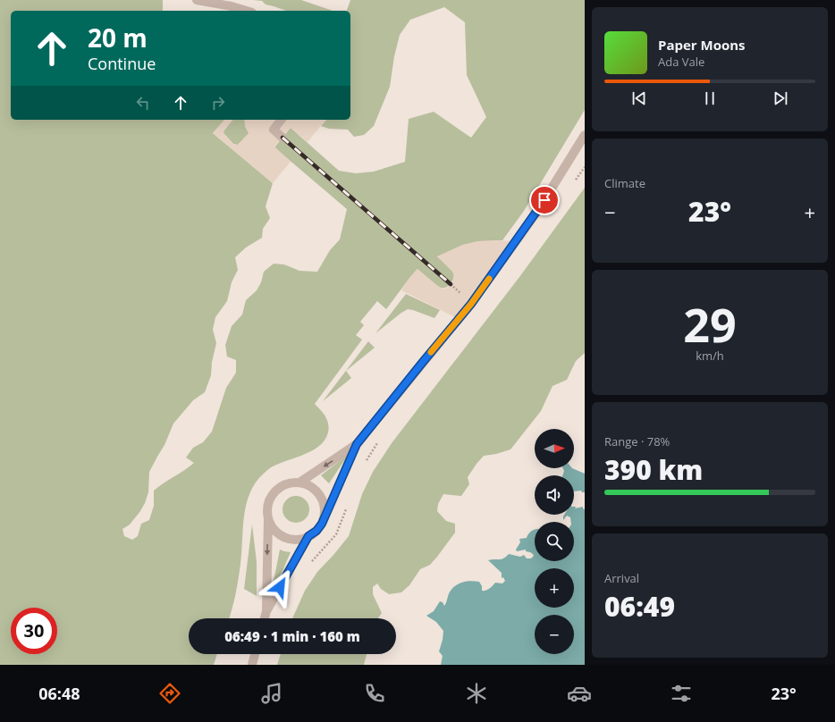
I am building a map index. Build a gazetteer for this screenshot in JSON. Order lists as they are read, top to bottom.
{
  "north": "right",
  "page": {
    "turn": ["20 m", "Continue"],
    "song": ["Paper Moons", "Ada Vale"],
    "tile": [
      "Climate",
      ["29", "km/h"],
      ["Range · 78%", "390 km"],
      ["Arrival", "06:49"]
    ],
    "heat": ["−", "23°", "+"],
    "map_buttons": ["+", "−"],
    "limit": "30",
    "trip": "06:49 · 1 min · 160 m",
    "tabs": ["06:48", "23°"]
  }
}
